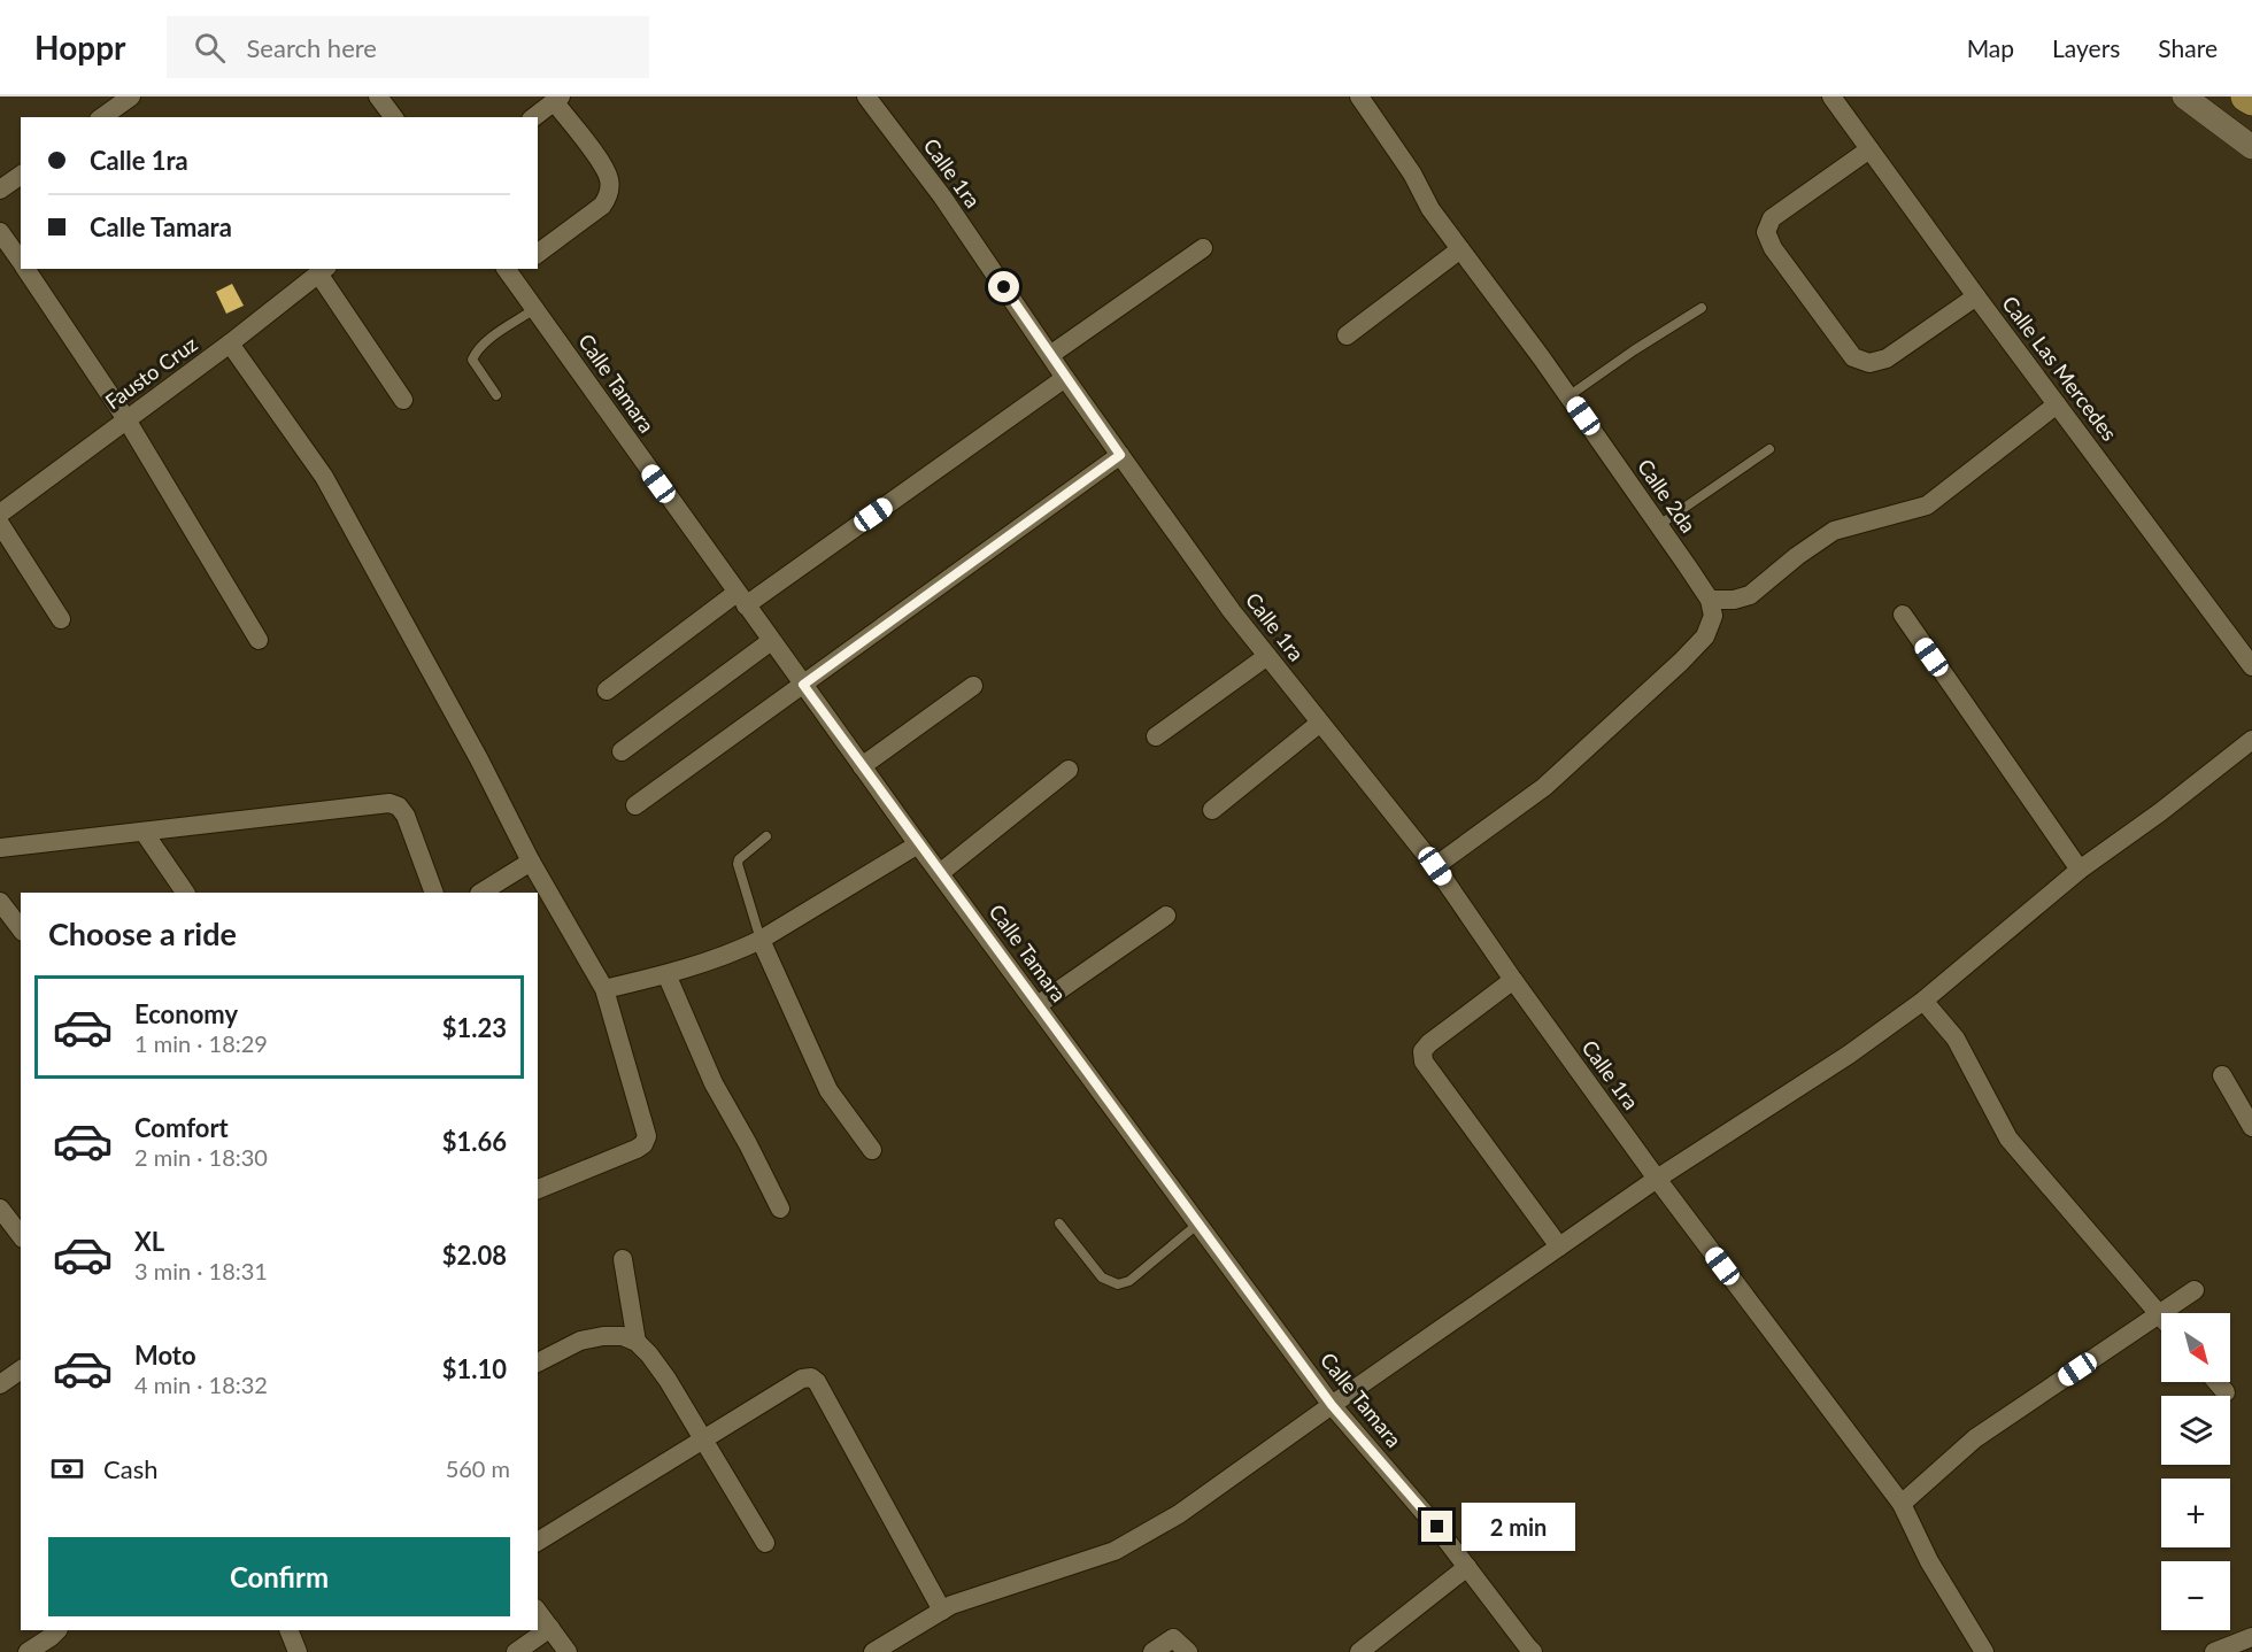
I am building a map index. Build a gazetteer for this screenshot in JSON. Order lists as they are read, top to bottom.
{
  "streets": {
    "street": [
      "Calle 1ra",
      "Calle Las Mercedes",
      "Fausto Cruz",
      "Calle Tamara",
      "Calle 2da"
    ]
  },
  "north": "bottom right",
  "page": {
    "header": "Hoppr",
    "search": "Search here",
    "nav": ["Map", "Layers", "Share"],
    "banner": ["Calle 1ra", "Calle Tamara"],
    "heading": "Choose a ride",
    "list": [
      {
        "name": "Economy",
        "note": "1 min · 18:29",
        "value": "$1.23"
      },
      {
        "name": "Comfort",
        "note": "2 min · 18:30",
        "value": "$1.66"
      },
      {
        "name": "XL",
        "note": "3 min · 18:31",
        "value": "$2.08"
      },
      {
        "name": "Moto",
        "note": "4 min · 18:32",
        "value": "$1.10"
      }
    ],
    "map_buttons": ["+", "−"],
    "pay": ["Cash", "560 m"],
    "bubble": "2 min",
    "buttons": "Confirm"
  }
}
